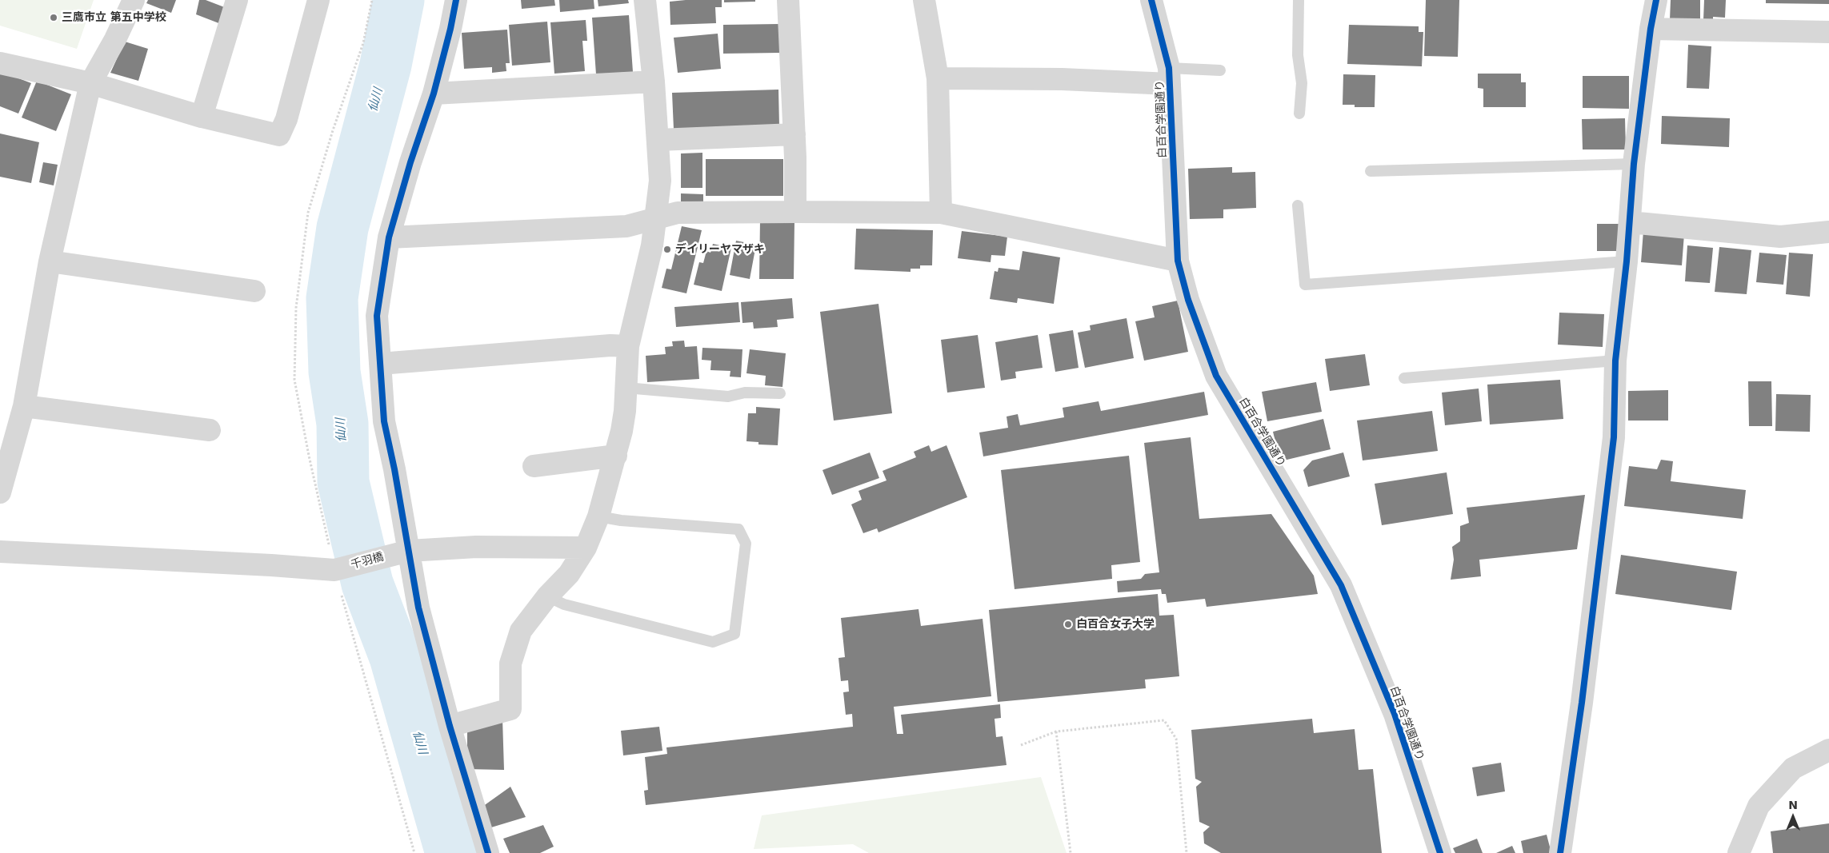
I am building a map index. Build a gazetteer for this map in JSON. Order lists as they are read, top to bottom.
{
  "streets": {
    "street": ["白百合学園通り", "千羽橋"]
  },
  "water": ["仙川"],
  "places": ["三鷹市立 第五中学校", "デイリーヤマザキ", "白百合女子大学"],
  "north": "top"
}
